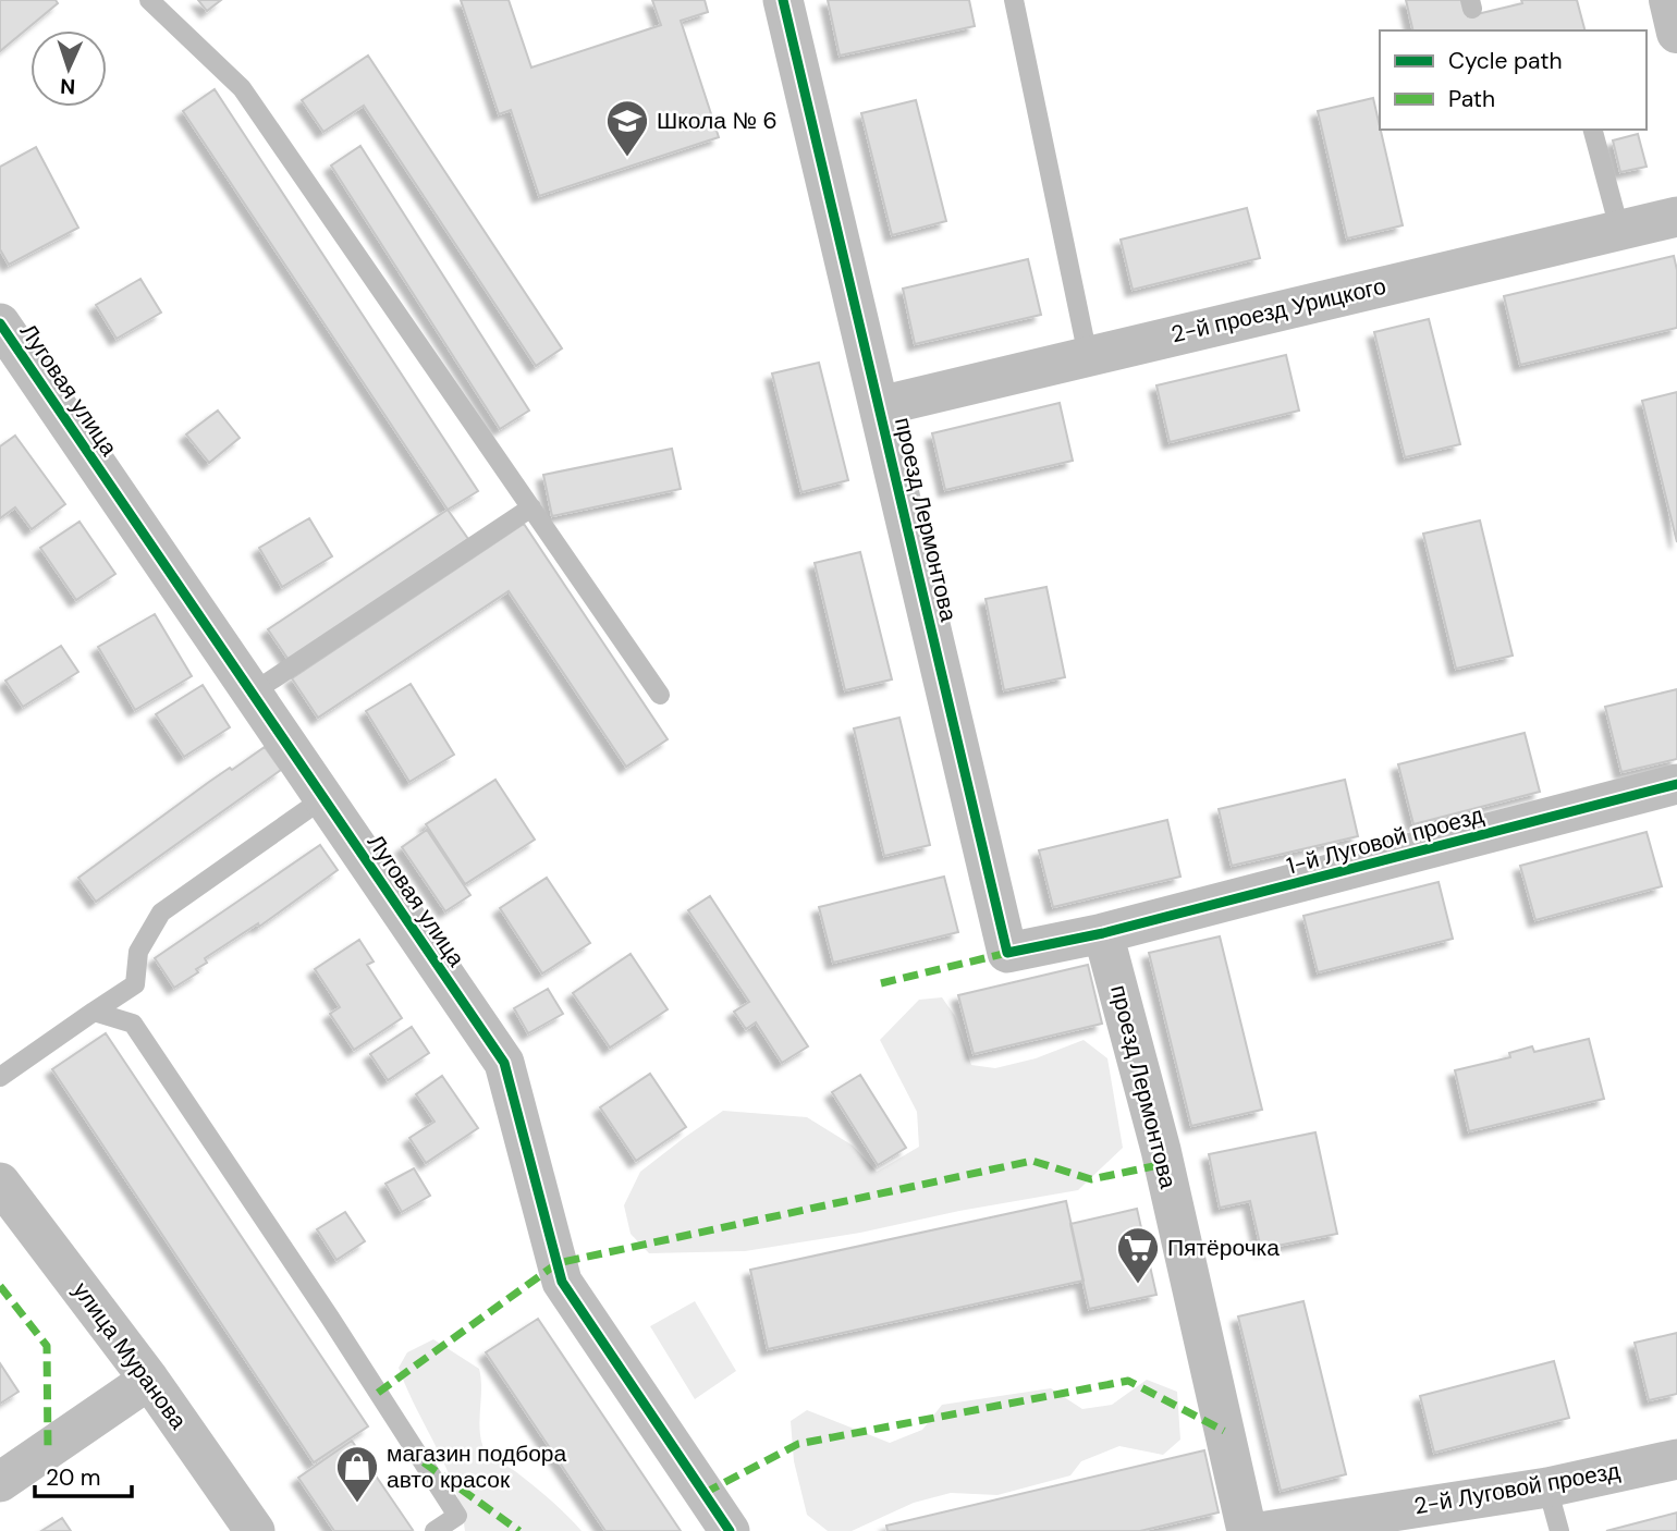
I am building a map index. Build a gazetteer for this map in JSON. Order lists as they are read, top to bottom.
{
  "streets": {
    "street": [
      "2-й проезд Урицкого",
      "Луговая улица",
      "проезд Лермонтова",
      "1-й Луговой проезд",
      "улица Муранова",
      "2-й Луговой проезд"
    ]
  },
  "crossings": [
    ["2-й проезд Урицкого", "проезд Лермонтова"],
    ["проезд Лермонтова", "1-й Луговой проезд"]
  ],
  "places": {
    "school or university": ["Школа № 6"],
    "supermarket": ["Пятёрочка"],
    "shop": ["магазин подбора авто красок"]
  },
  "legend": ["Cycle path", "Path"],
  "scale_bar": "20 m",
  "north": "bottom"
}
